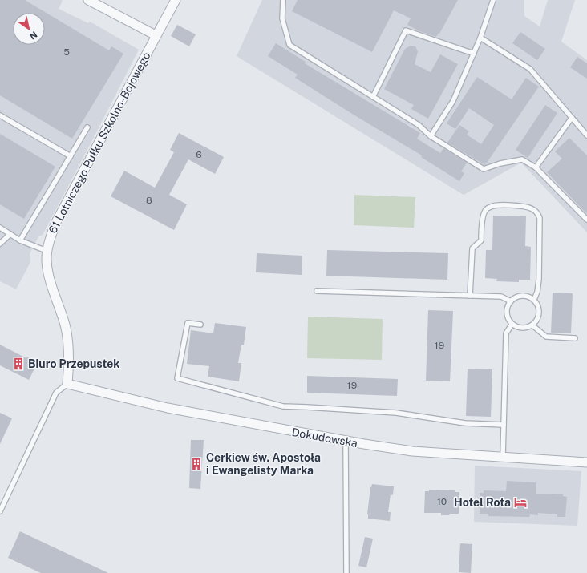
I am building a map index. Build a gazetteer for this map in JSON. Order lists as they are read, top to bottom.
{
  "streets": {
    "street": ["61 Lotniczego Pułku Szkolno-Bojowego", "Dokudowska"]
  },
  "crossings": [
    ["61 Lotniczego Pułku Szkolno-Bojowego", "Dokudowska"]
  ],
  "places": {
    "building": ["Biuro Przepustek", "Cerkiew św. Apostoła i Ewangelisty Marka"],
    "hotel": ["Hotel Rota"]
  },
  "house_numbers": [
    "5",
    "6",
    "8",
    "19",
    "19",
    "10"
  ],
  "north": "bottom right"
}
